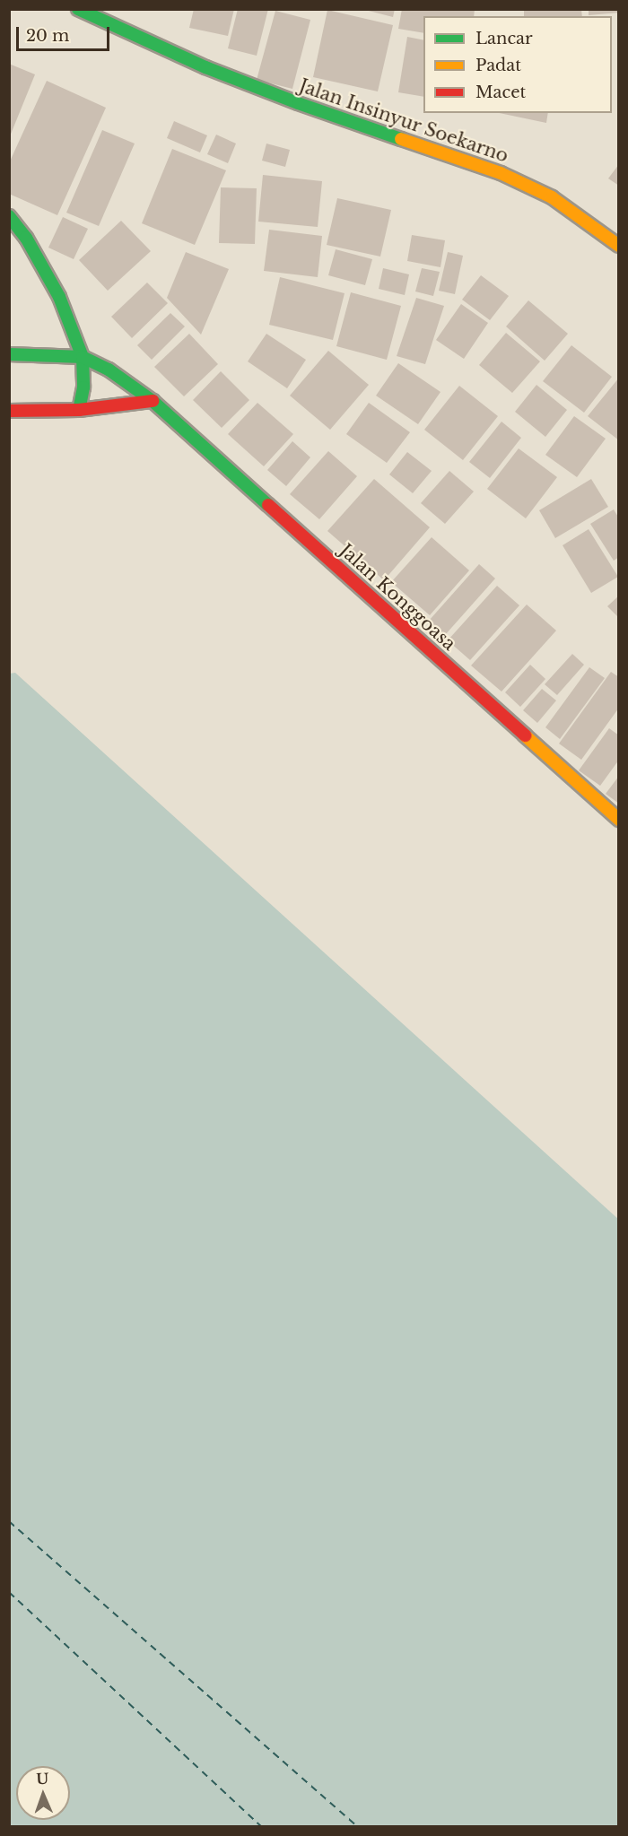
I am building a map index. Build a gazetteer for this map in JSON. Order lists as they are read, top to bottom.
{
  "streets": {
    "main road": ["Jalan Insinyur Soekarno", "Jalan Konggoasa"]
  },
  "legend": ["Lancar", "Padat", "Macet"],
  "scale_bar": "20 m",
  "north": "top"
}
